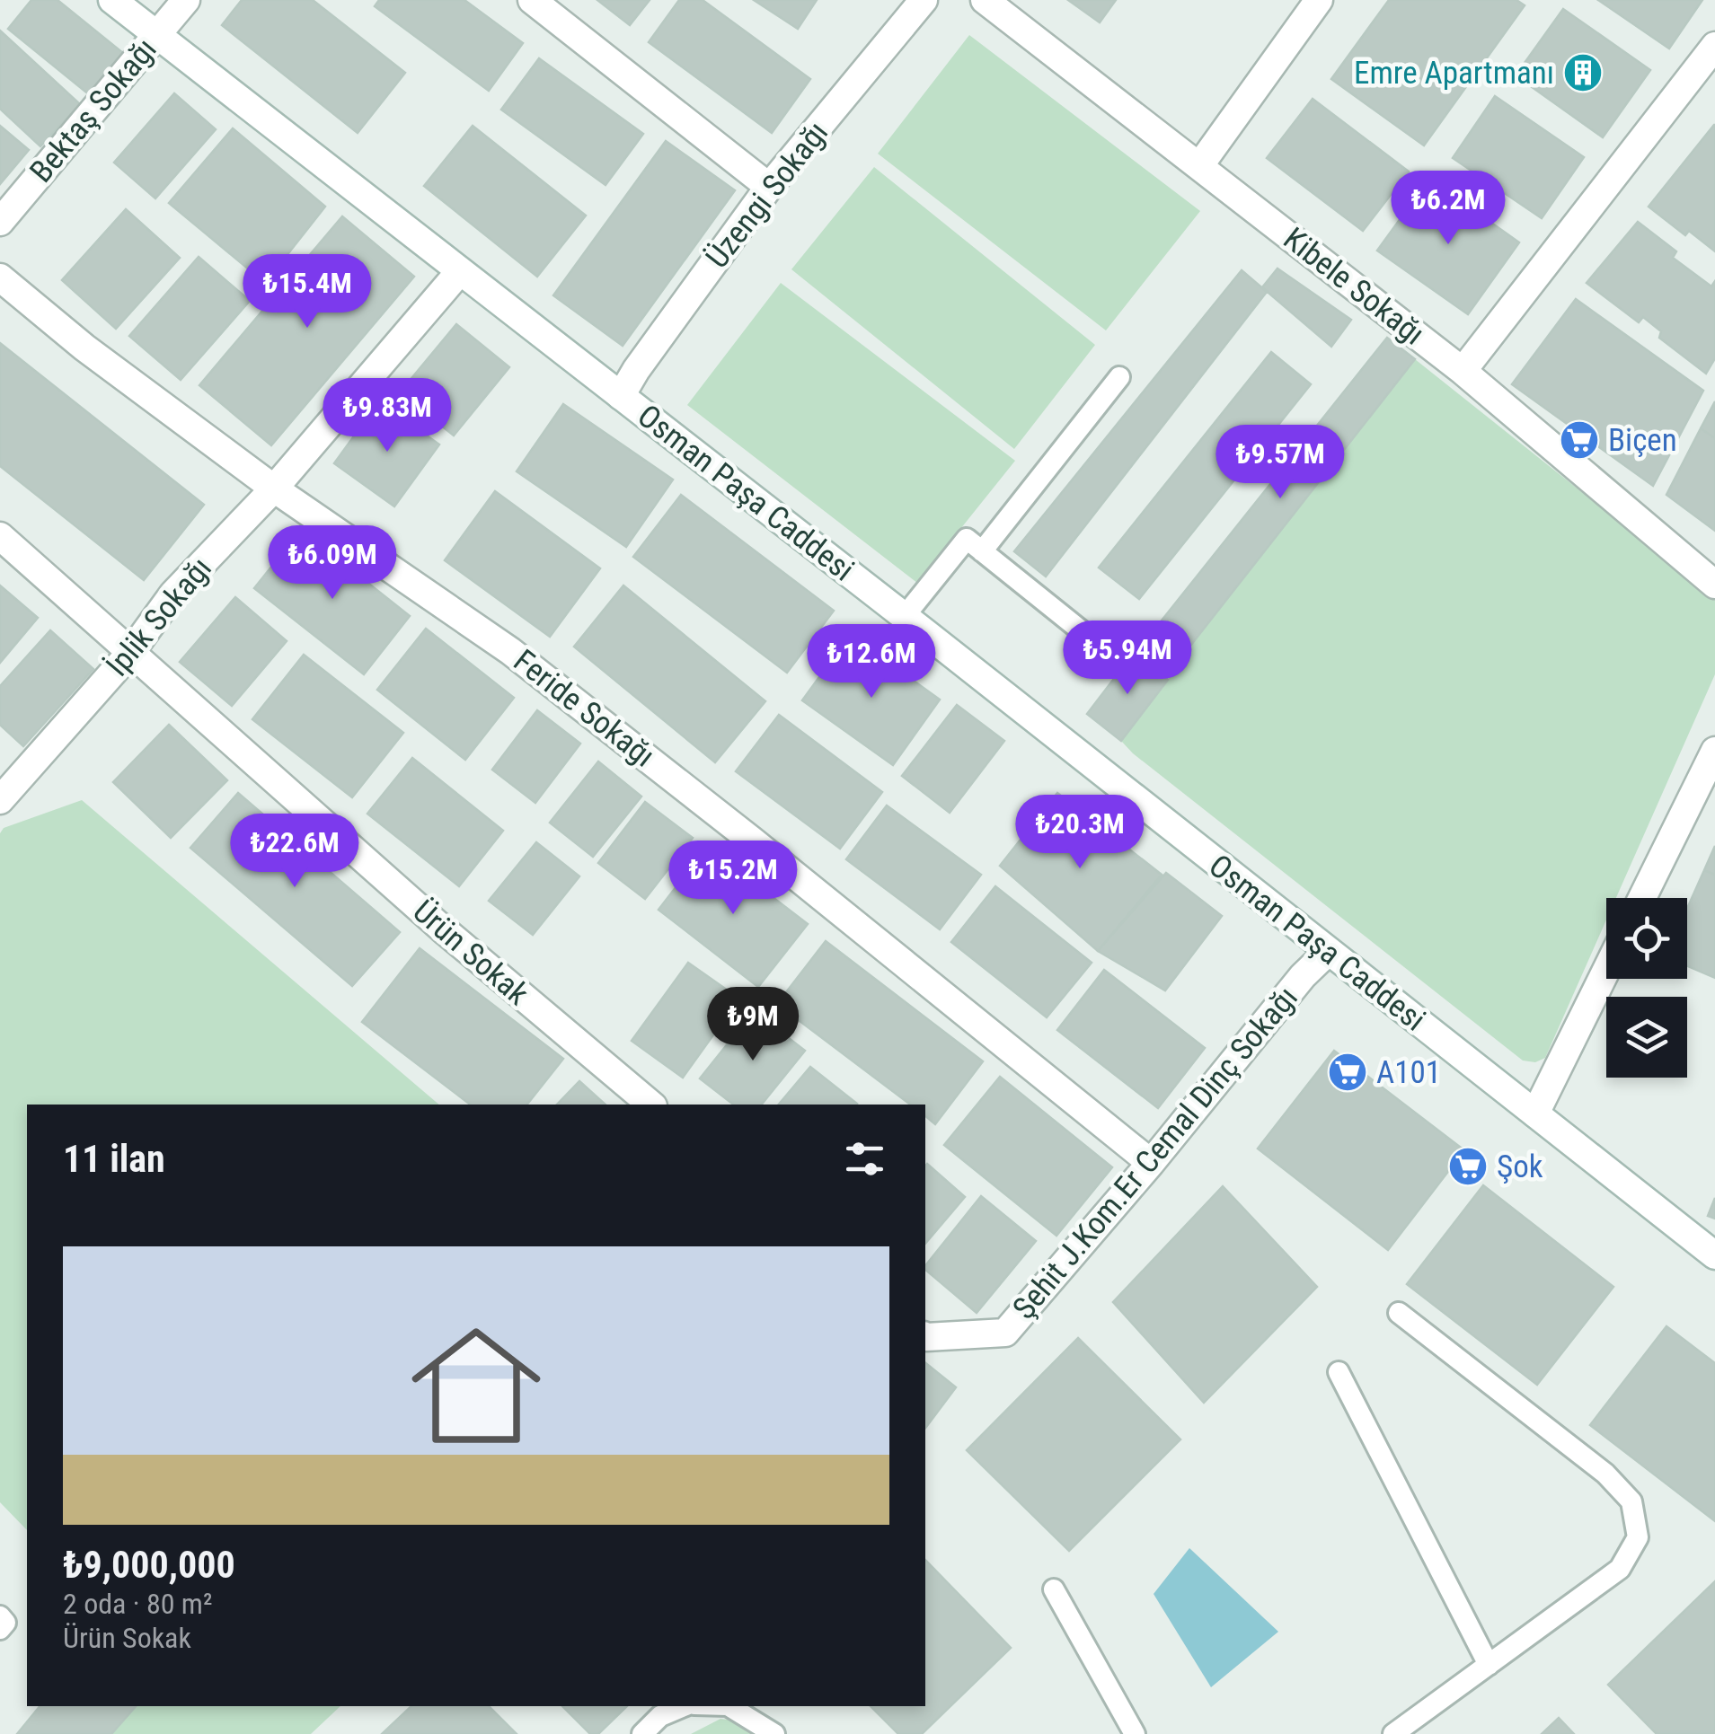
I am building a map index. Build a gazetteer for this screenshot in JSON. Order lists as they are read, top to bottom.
{
  "streets": {
    "street": [
      "Bektaş Sokağı",
      "Üzengi Sokağı",
      "Kibele Sokağı",
      "Osman Paşa Caddesi",
      "İplik Sokağı",
      "Feride Sokağı",
      "Ürün Sokak",
      "Şehit J.Kom.Er Cemal Dinç Sokağı"
    ]
  },
  "crossings": [
    ["Bektaş Sokağı", "Osman Paşa Caddesi"],
    ["Üzengi Sokağı", "Osman Paşa Caddesi"],
    ["Osman Paşa Caddesi", "İplik Sokağı"],
    ["Osman Paşa Caddesi", "Şehit J.Kom.Er Cemal Dinç Sokağı"],
    ["İplik Sokağı", "Feride Sokağı"],
    ["İplik Sokağı", "Ürün Sokak"],
    ["Feride Sokağı", "Şehit J.Kom.Er Cemal Dinç Sokağı"]
  ],
  "places": {
    "building": ["Emre Apartmanı"],
    "supermarket": ["Biçen", "A101", "Şok"]
  },
  "page": {
    "price": [
      "₺6.2M",
      "₺15.4M",
      "₺9.83M",
      "₺9.57M",
      "₺6.09M",
      "₺5.94M",
      "₺12.6M",
      "₺20.3M",
      "₺22.6M",
      "₺15.2M",
      "₺9M"
    ],
    "heading": "11 ilan",
    "list": [
      {
        "name": "₺9,000,000",
        "note": "2 oda · 80 m² · Ürün Sokak"
      }
    ]
  }
}
